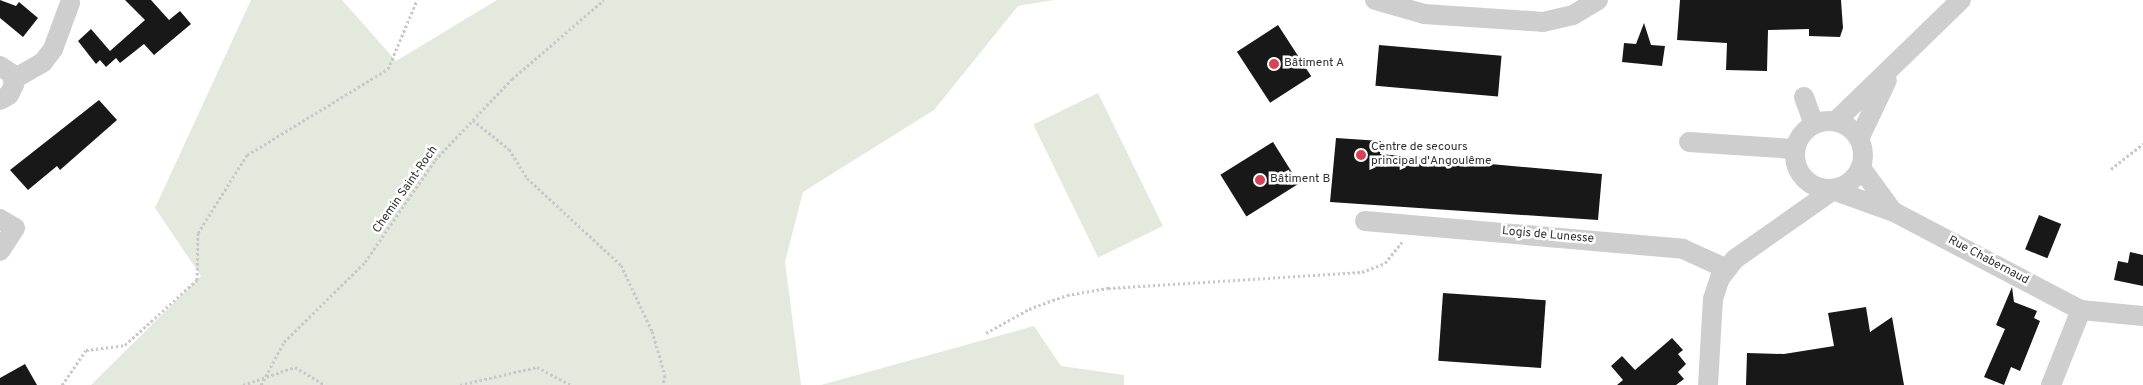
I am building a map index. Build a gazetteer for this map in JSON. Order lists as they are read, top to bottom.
{
  "streets": {
    "street": ["Logis de Lunesse", "Rue Chabernaud"],
    "path": ["Chemin Saint-Roch"]
  },
  "places": ["Bâtiment A", "Centre de secours principal d'Angoulême", "Bâtiment B"]
}
